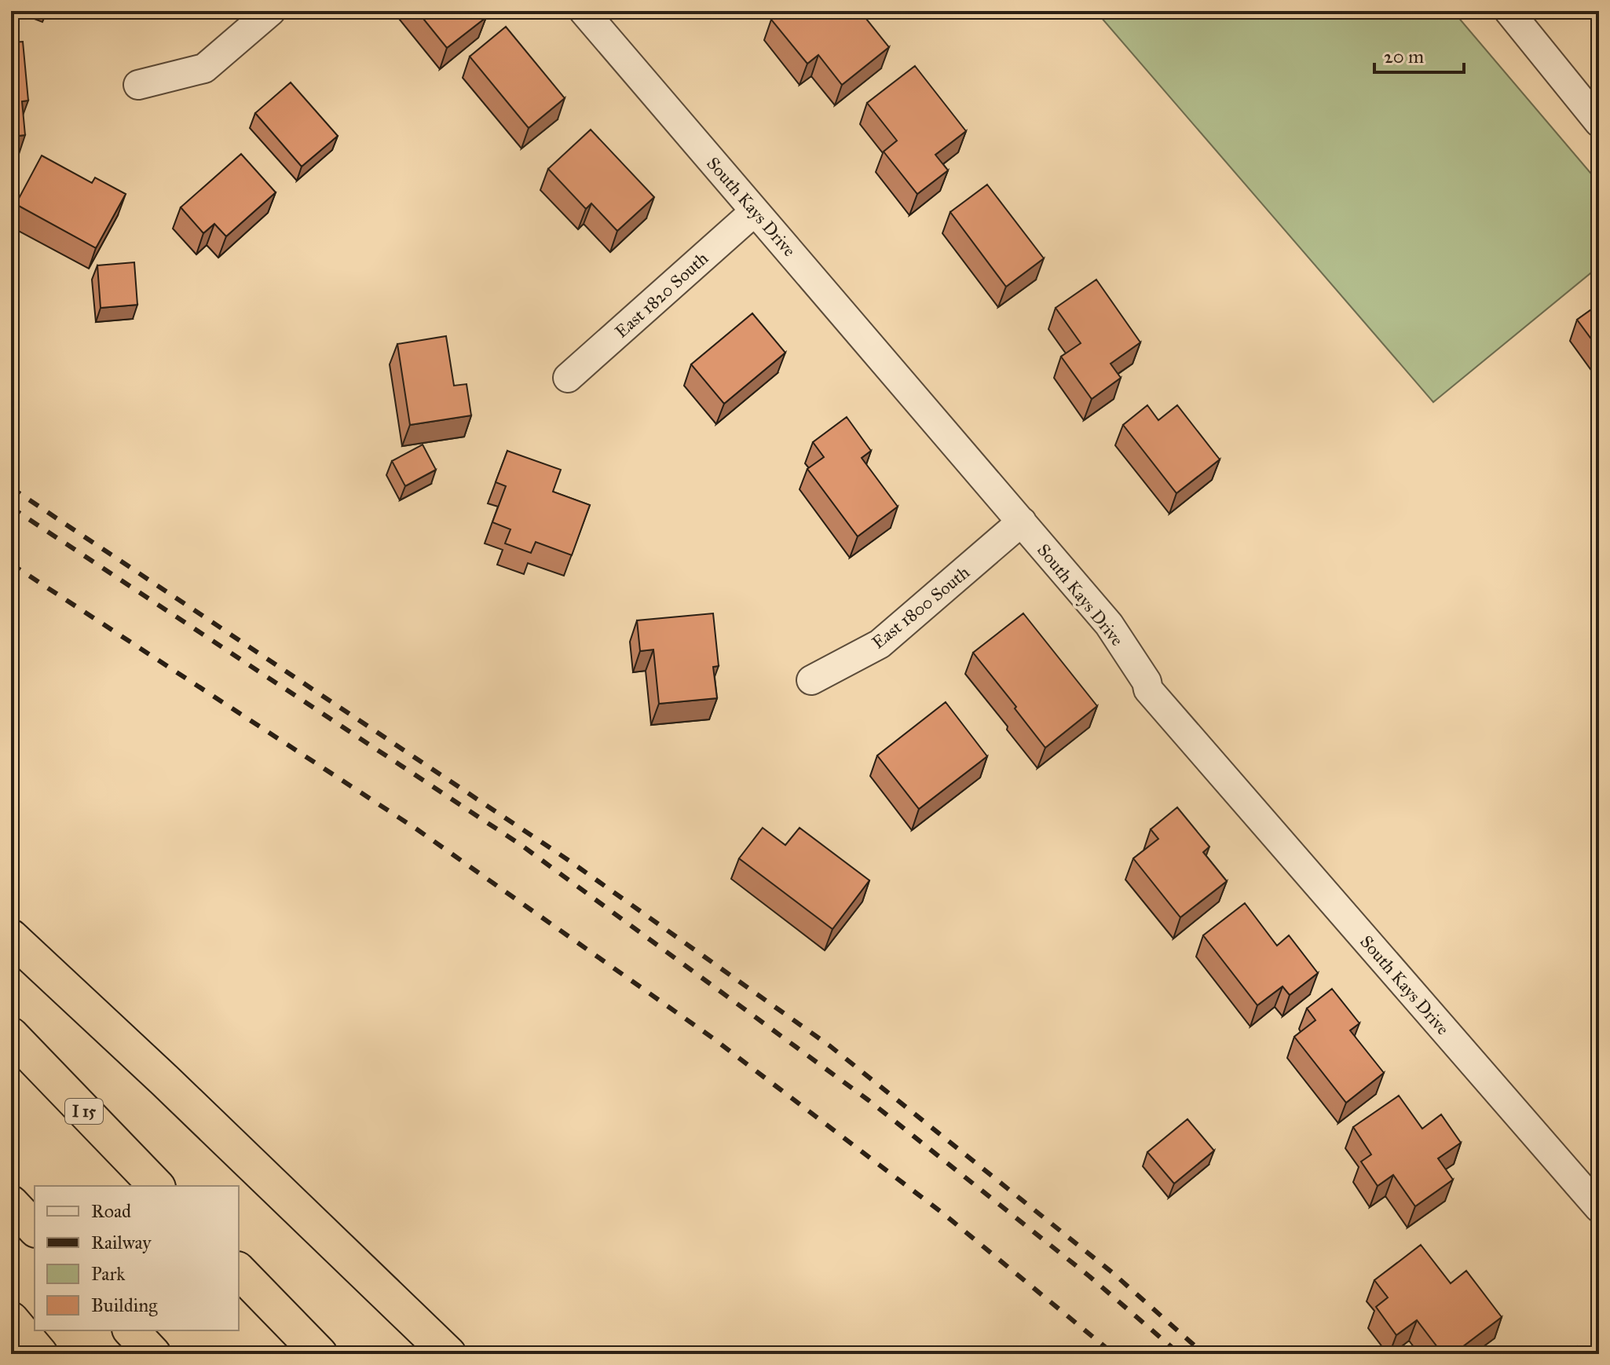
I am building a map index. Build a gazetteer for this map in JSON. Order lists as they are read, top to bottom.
{
  "streets": {
    "highway": ["I 15"],
    "street": ["South Kays Drive", "East 1820 South", "East 1800 South"]
  },
  "crossings": [
    ["South Kays Drive", "East 1820 South"],
    ["South Kays Drive", "East 1800 South"]
  ],
  "legend": [
    "Road",
    "Railway",
    "Park",
    "Building"
  ],
  "scale_bar": "20 m"
}
